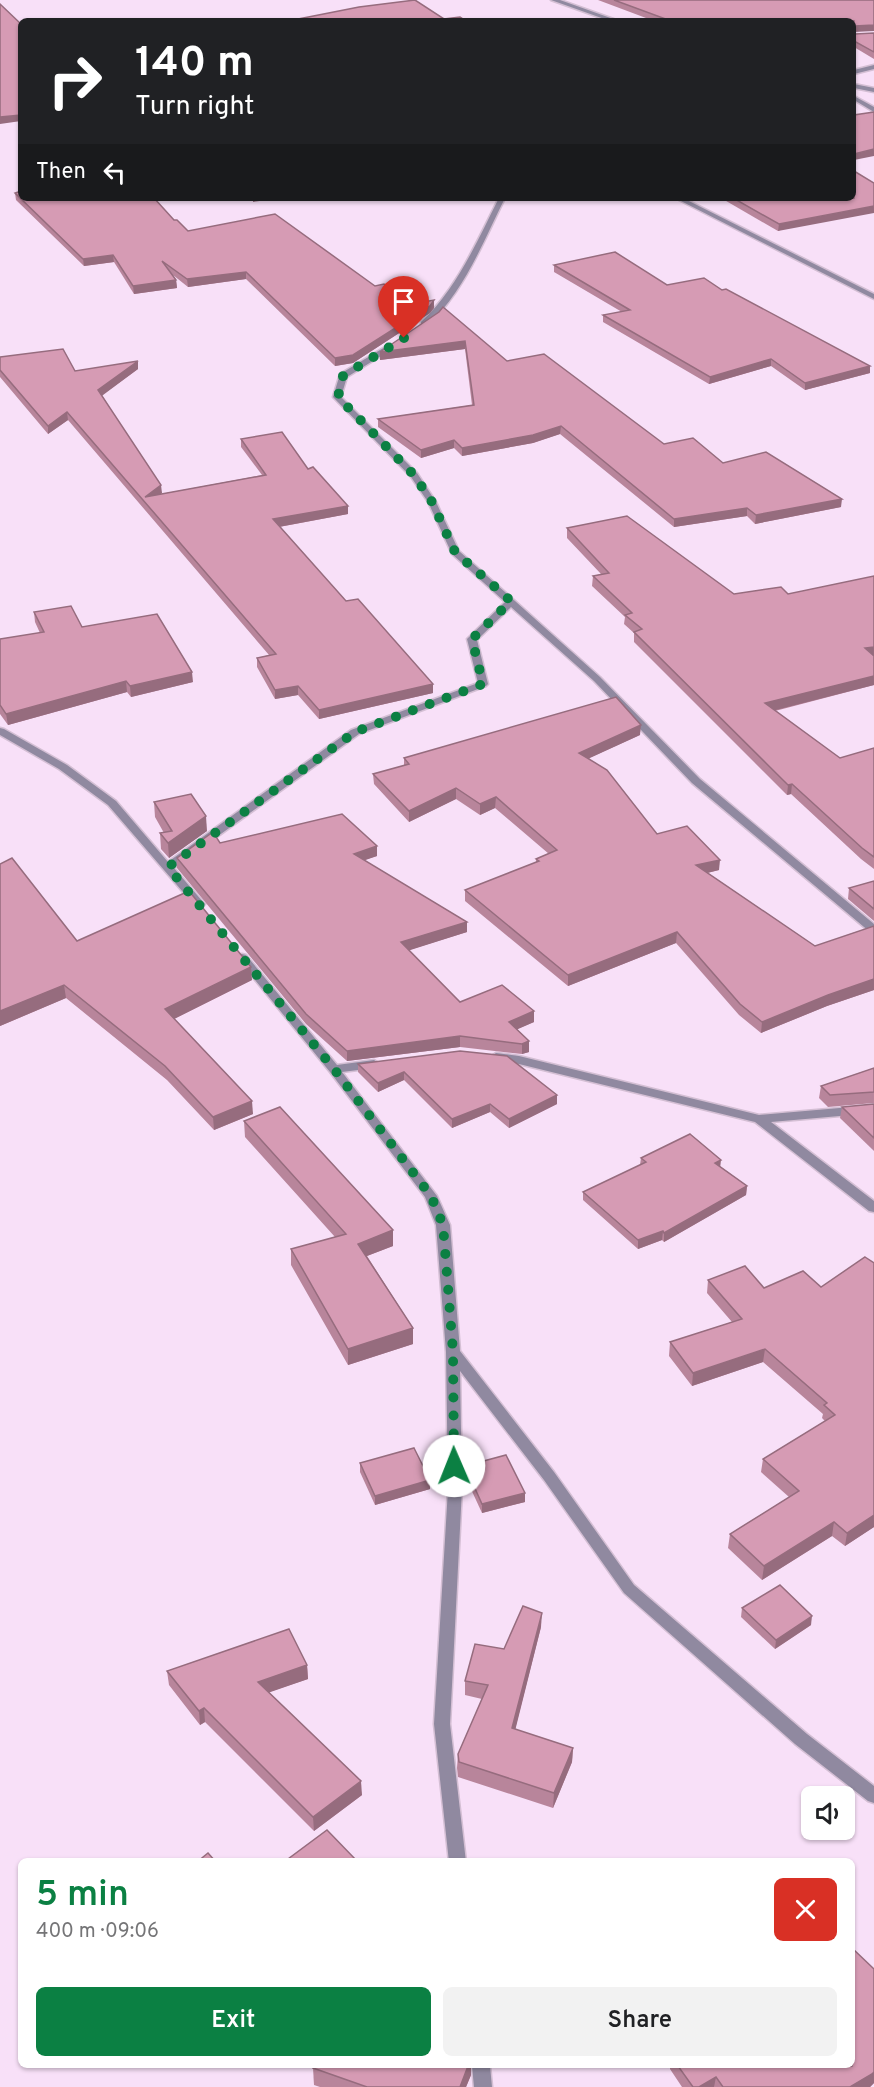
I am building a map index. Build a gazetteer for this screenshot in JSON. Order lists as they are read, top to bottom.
{
  "page": {
    "turn": ["140 m", "Turn right"],
    "then": "Then",
    "heading": ["5 min", "400 m · 09:06"],
    "buttons": ["Exit", "Share"]
  }
}
